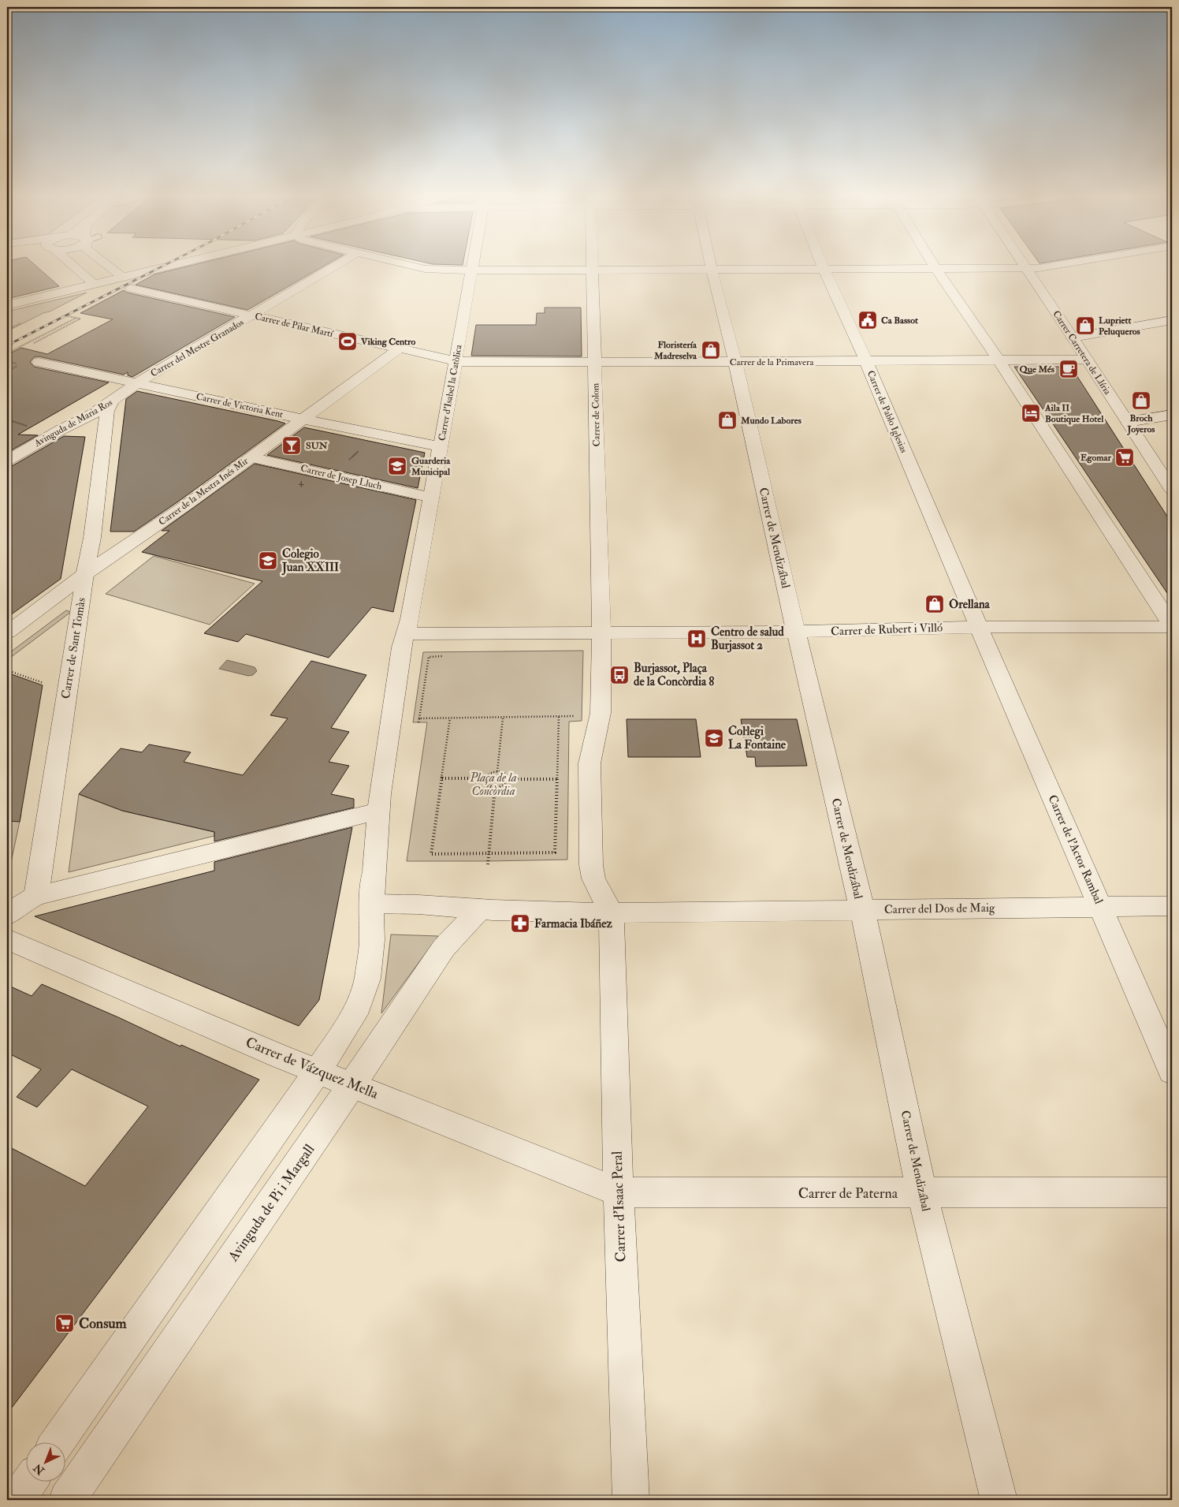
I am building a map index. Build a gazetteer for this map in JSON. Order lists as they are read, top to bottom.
{
  "streets": {
    "street": [
      "Carrer de Pilar Martí",
      "Carrer del Mestre Granados",
      "Carrer Carretera de Llíria",
      "Carrer de la Primavera",
      "Carrer d'Isabel la Catòlica",
      "Carrer de Victoria Kent",
      "Carrer de Pablo Iglesias",
      "Carrer de Colom",
      "Avinguda de Maria Ros",
      "Carrer de Josep Lluch",
      "Carrer de la Mestra Inés Mir",
      "Carrer de Mendizábal",
      "Carrer de Rubert i Villó",
      "Carrer de Sant Tomàs",
      "Carrer de l'Actor Rambal",
      "Carrer del Dos de Maig",
      "Carrer de Vázquez Mella",
      "Carrer de Paterna",
      "Avinguda de Pi i Margall",
      "Carrer d'Isaac Peral"
    ]
  },
  "crossings": [
    ["Carrer de Pilar Martí", "Carrer del Mestre Granados"],
    ["Carrer de Pilar Martí", "Carrer de la Primavera"],
    ["Carrer de Pilar Martí", "Carrer d'Isabel la Catòlica"],
    ["Carrer de Pilar Martí", "Carrer de la Mestra Inés Mir"],
    ["Carrer del Mestre Granados", "Carrer de Victoria Kent"],
    ["Carrer del Mestre Granados", "Avinguda de Maria Ros"],
    ["Carrer Carretera de Llíria", "Carrer de la Primavera"],
    ["Carrer de la Primavera", "Carrer d'Isabel la Catòlica"],
    ["Carrer de la Primavera", "Carrer de Pablo Iglesias"],
    ["Carrer de la Primavera", "Carrer de Colom"],
    ["Carrer de la Primavera", "Carrer de Mendizábal"],
    ["Carrer d'Isabel la Catòlica", "Carrer de Victoria Kent"],
    ["Carrer d'Isabel la Catòlica", "Carrer de Josep Lluch"],
    ["Carrer de Victoria Kent", "Avinguda de Maria Ros"],
    ["Carrer de Victoria Kent", "Carrer de la Mestra Inés Mir"],
    ["Carrer de Pablo Iglesias", "Carrer de Rubert i Villó"],
    ["Carrer de Pablo Iglesias", "Carrer de l'Actor Rambal"],
    ["Carrer de Colom", "Carrer de Rubert i Villó"],
    ["Avinguda de Maria Ros", "Carrer de Sant Tomàs"],
    ["Carrer de Josep Lluch", "Carrer de la Mestra Inés Mir"],
    ["Carrer de la Mestra Inés Mir", "Carrer de Sant Tomàs"],
    ["Carrer de Mendizábal", "Carrer de Rubert i Villó"],
    ["Carrer de Mendizábal", "Carrer del Dos de Maig"],
    ["Carrer de Mendizábal", "Carrer de Paterna"],
    ["Carrer de Rubert i Villó", "Carrer de l'Actor Rambal"],
    ["Carrer de l'Actor Rambal", "Carrer del Dos de Maig"],
    ["Carrer del Dos de Maig", "Carrer d'Isaac Peral"],
    ["Carrer de Vázquez Mella", "Carrer de Paterna"],
    ["Carrer de Vázquez Mella", "Avinguda de Pi i Margall"],
    ["Carrer de Vázquez Mella", "Carrer d'Isaac Peral"],
    ["Carrer de Paterna", "Carrer d'Isaac Peral"]
  ],
  "parks": ["Plaça de la Concòrdia"],
  "places": {
    "public building": ["Ca Bassot"],
    "shop": [
      "Lupriett Peluqueros",
      "Floristería Madreselva",
      "Broch Joyeros",
      "Mundo Labores",
      "Orellana"
    ],
    "sports": ["Viking Centro"],
    "cafe": ["Que Més"],
    "hotel": ["Aila II Boutique Hotel"],
    "bar": ["SUN"],
    "supermarket": ["Egomar", "Consum"],
    "school or university": ["Guarderia Municipal", "Colegio Juan XXIII", "Col·legi La Fontaine"],
    "hospital": ["Centro de salud Burjassot 2"],
    "bus stop": ["Burjassot, Plaça de la Concòrdia 8"],
    "pharmacy": ["Farmacia Ibáñez"]
  },
  "house_numbers": ["4"],
  "north": "bottom left"
}
